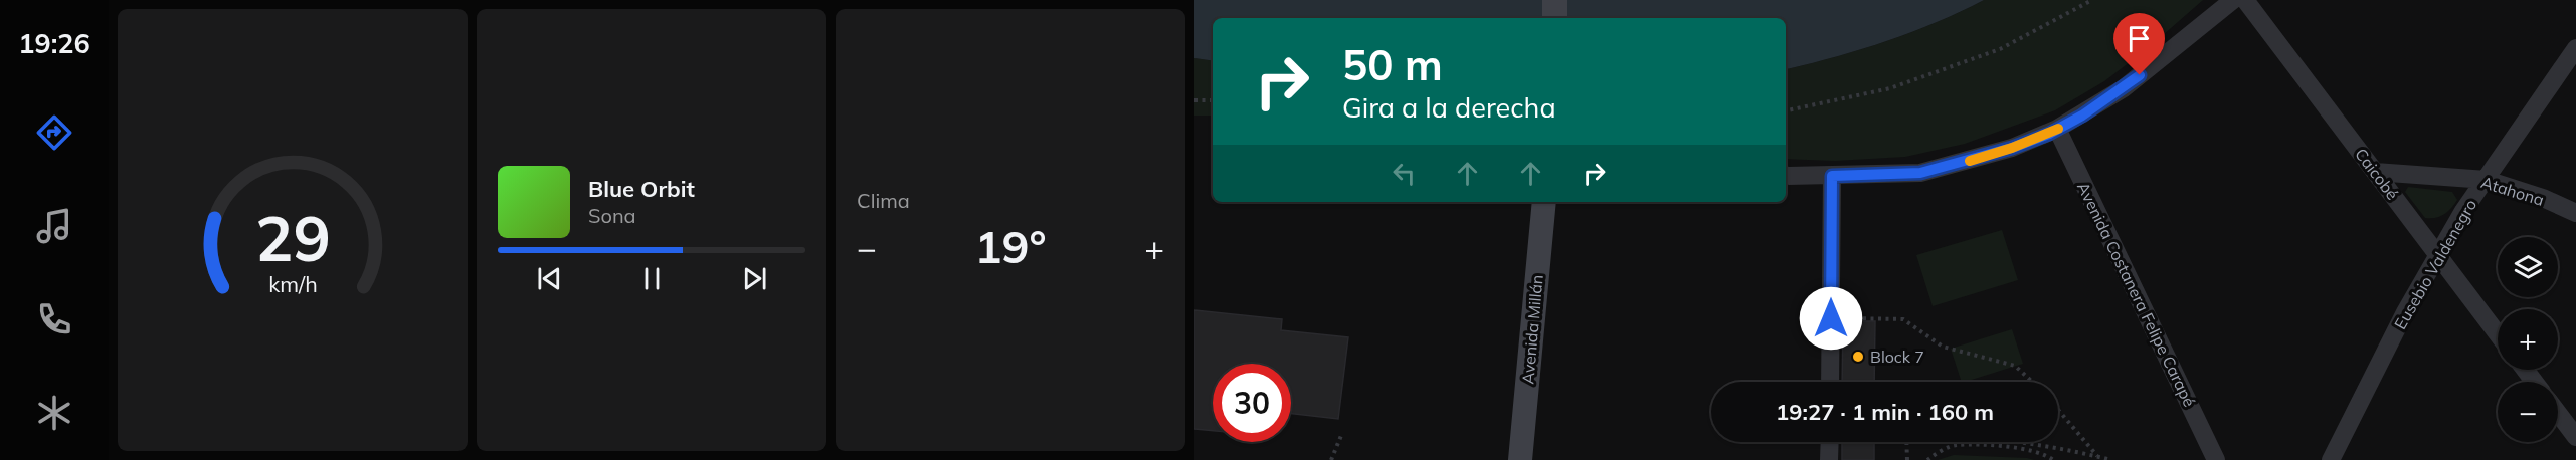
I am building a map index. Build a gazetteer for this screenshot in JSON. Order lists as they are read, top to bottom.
{
  "streets": {
    "main road": ["Avenida Millán"],
    "street": [
      "Caicobé",
      "Atahona",
      "Eusebio Valdenegro",
      "Avenida Costanera Felipe Carapé"
    ]
  },
  "crossings": [
    ["Caicobé", "Atahona"],
    ["Caicobé", "Eusebio Valdenegro"],
    ["Atahona", "Eusebio Valdenegro"]
  ],
  "places": ["Block 7"],
  "page": {
    "tabs": "19:26",
    "tile": "Clima",
    "turn": ["50 m", "Gira a la derecha"],
    "song": ["Blue Orbit", "Sona"],
    "heat": ["−", "19°", "+"],
    "map_buttons": ["+", "−"],
    "limit": "30",
    "trip": "19:27 · 1 min · 160 m",
    "gauge": ["29", "km/h"]
  }
}
